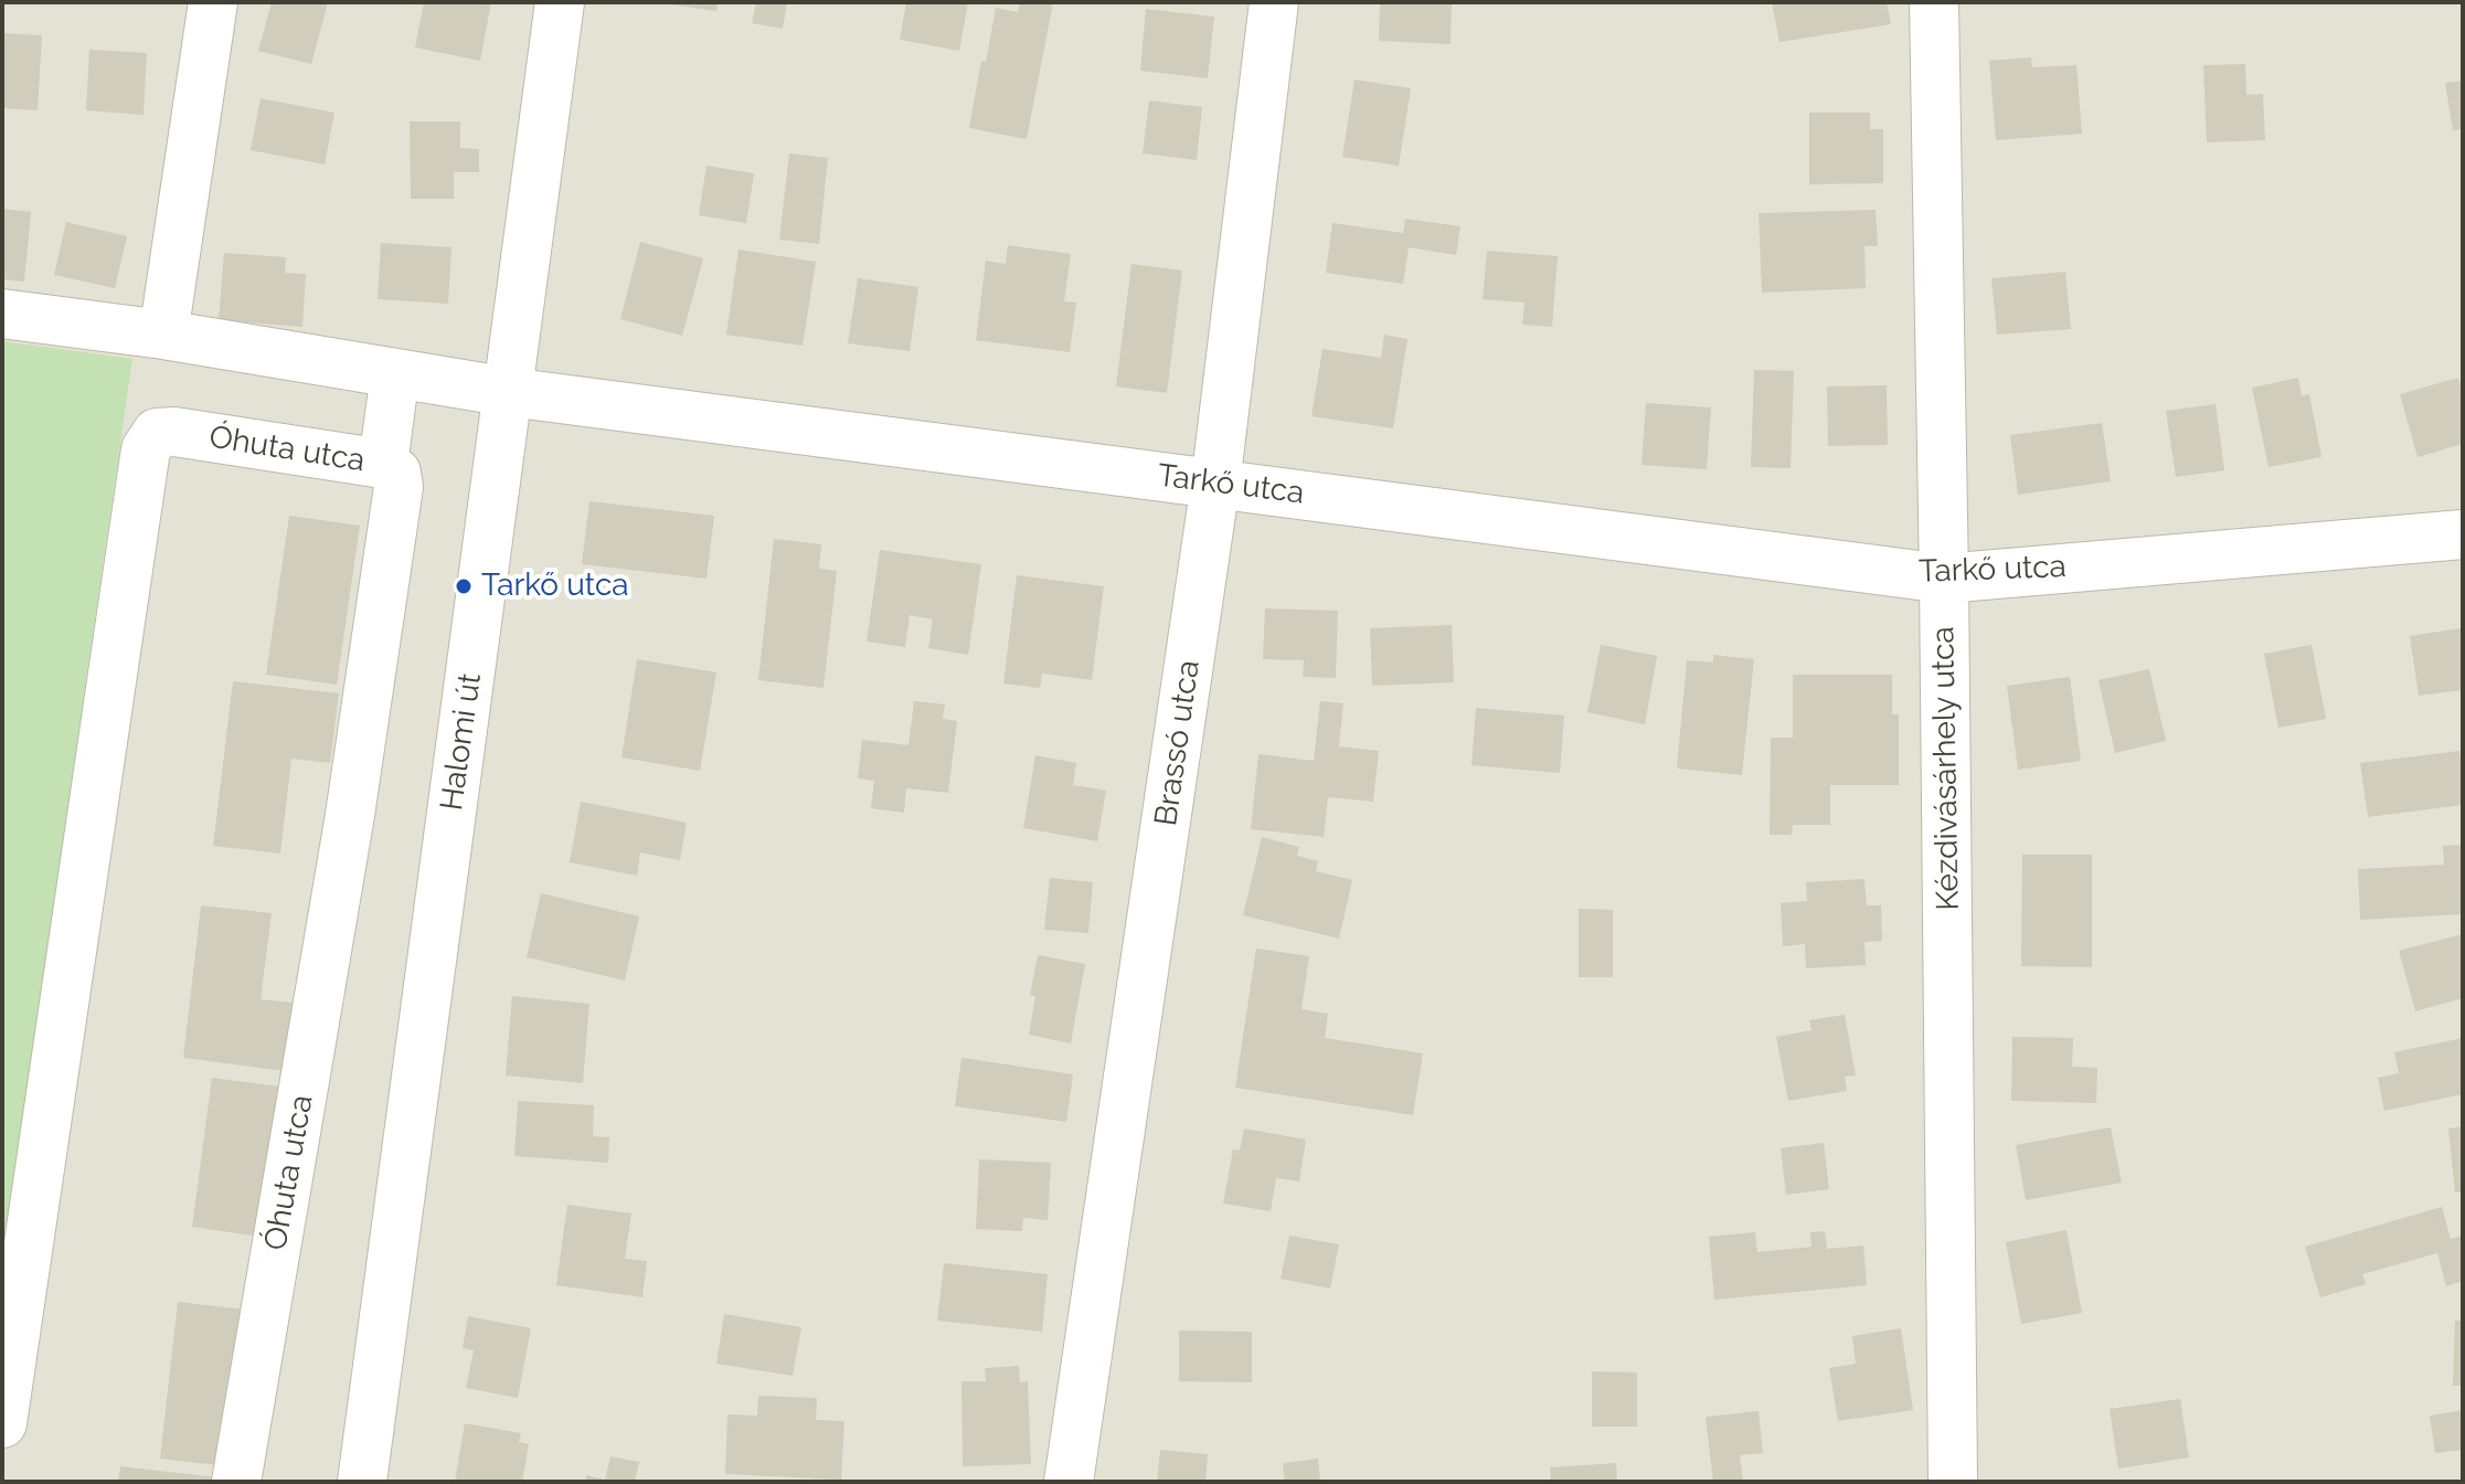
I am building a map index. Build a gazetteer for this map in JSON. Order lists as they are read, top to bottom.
{
  "streets": {
    "street": [
      "Óhuta utca",
      "Tarkő utca",
      "Halomi út",
      "Brassó utca",
      "Kézdivásárhely utca"
    ]
  },
  "crossings": [
    ["Tarkő utca", "Halomi út"],
    ["Tarkő utca", "Brassó utca"],
    ["Tarkő utca", "Kézdivásárhely utca"]
  ],
  "places": ["Tarkő utca"]
}
